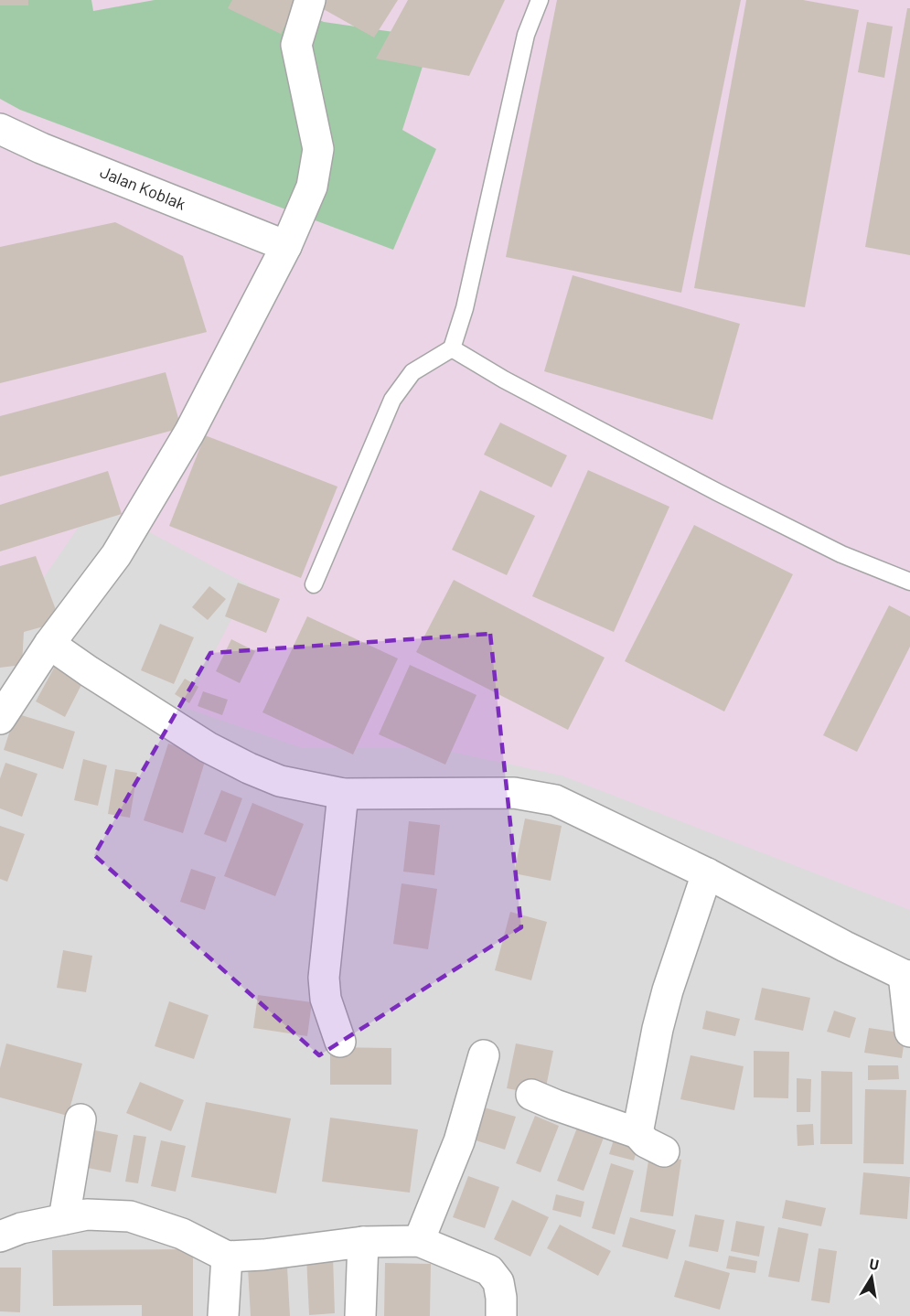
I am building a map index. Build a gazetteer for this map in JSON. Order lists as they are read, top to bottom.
{
  "streets": {
    "street": ["Jalan Koblak"]
  },
  "north": "top"
}
